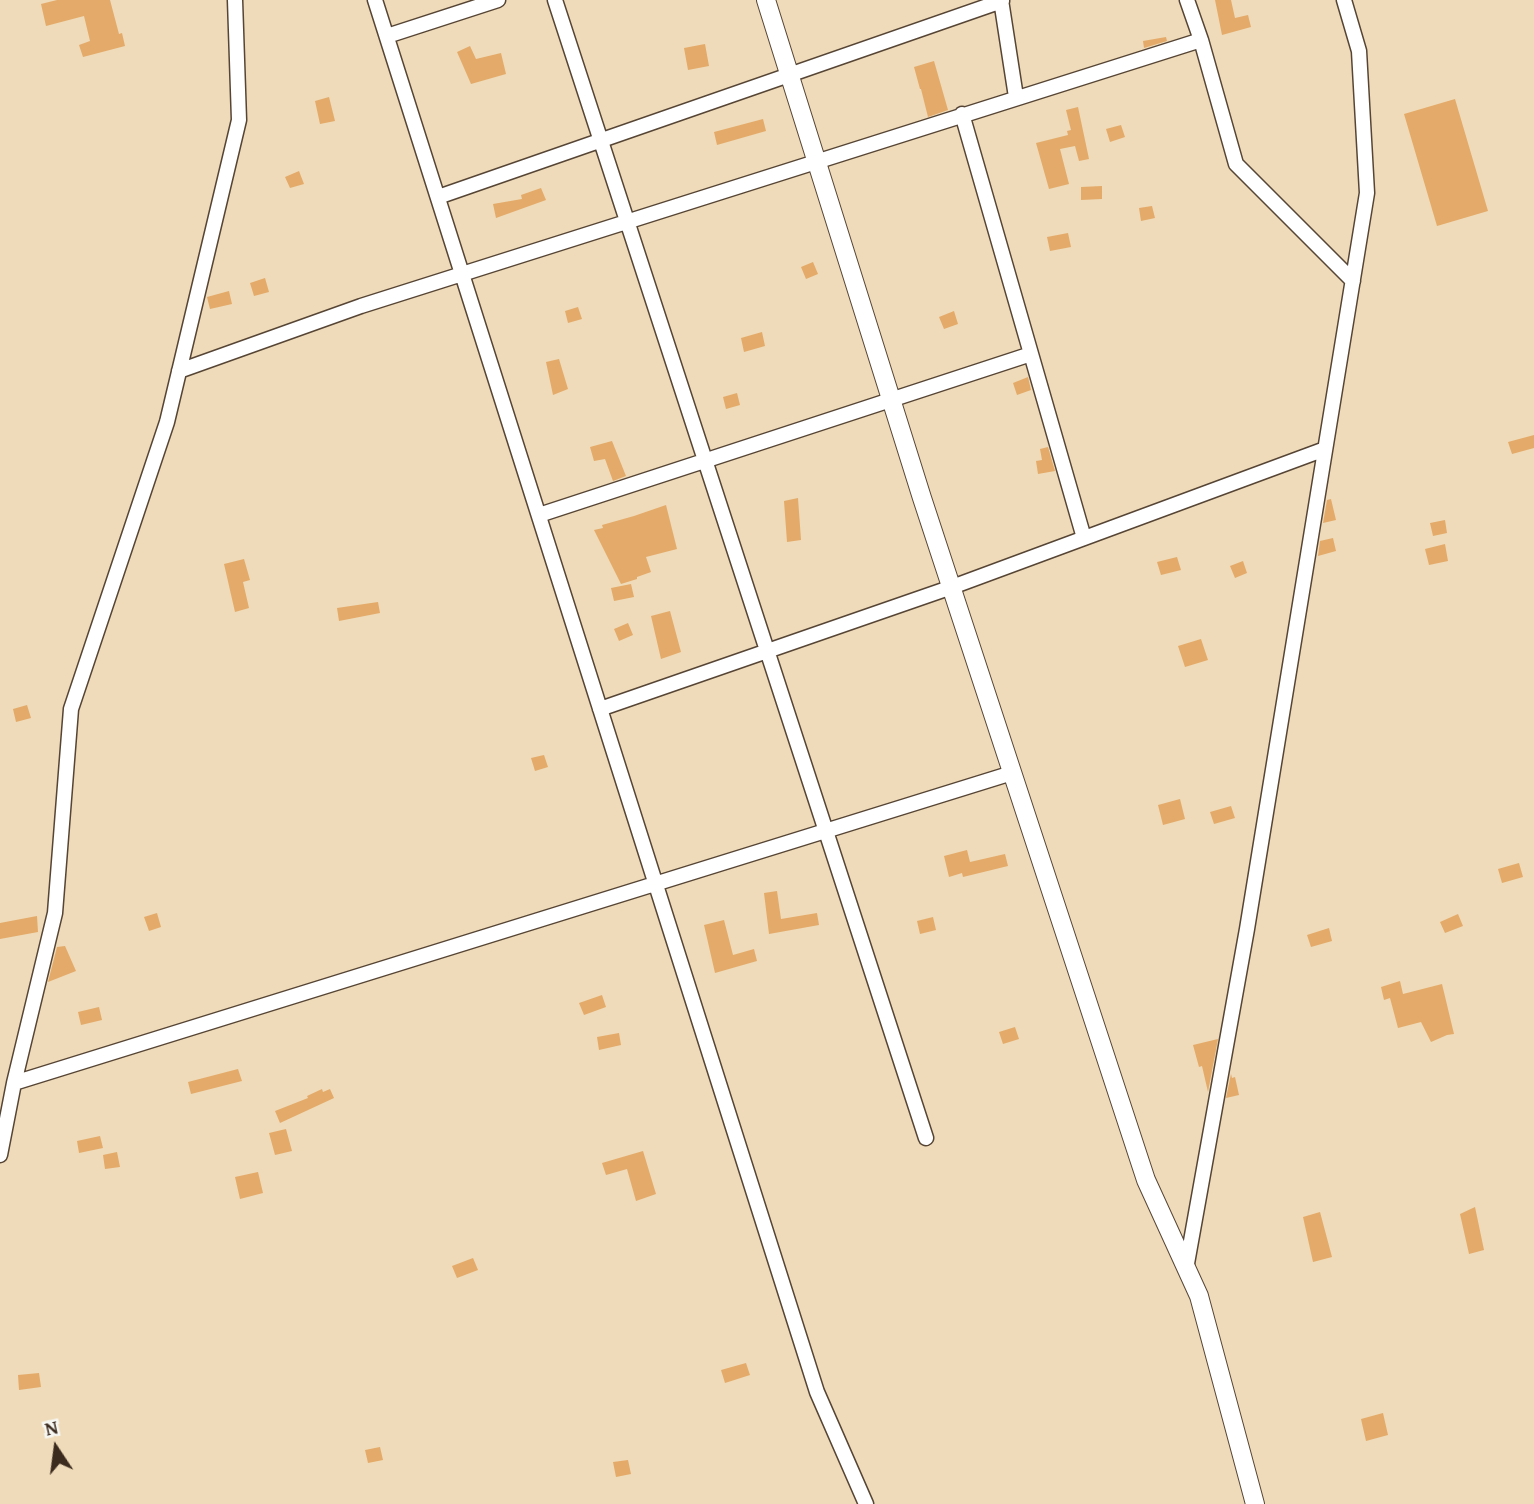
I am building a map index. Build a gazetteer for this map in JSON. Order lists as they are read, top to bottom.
{
  "north": "top"
}
